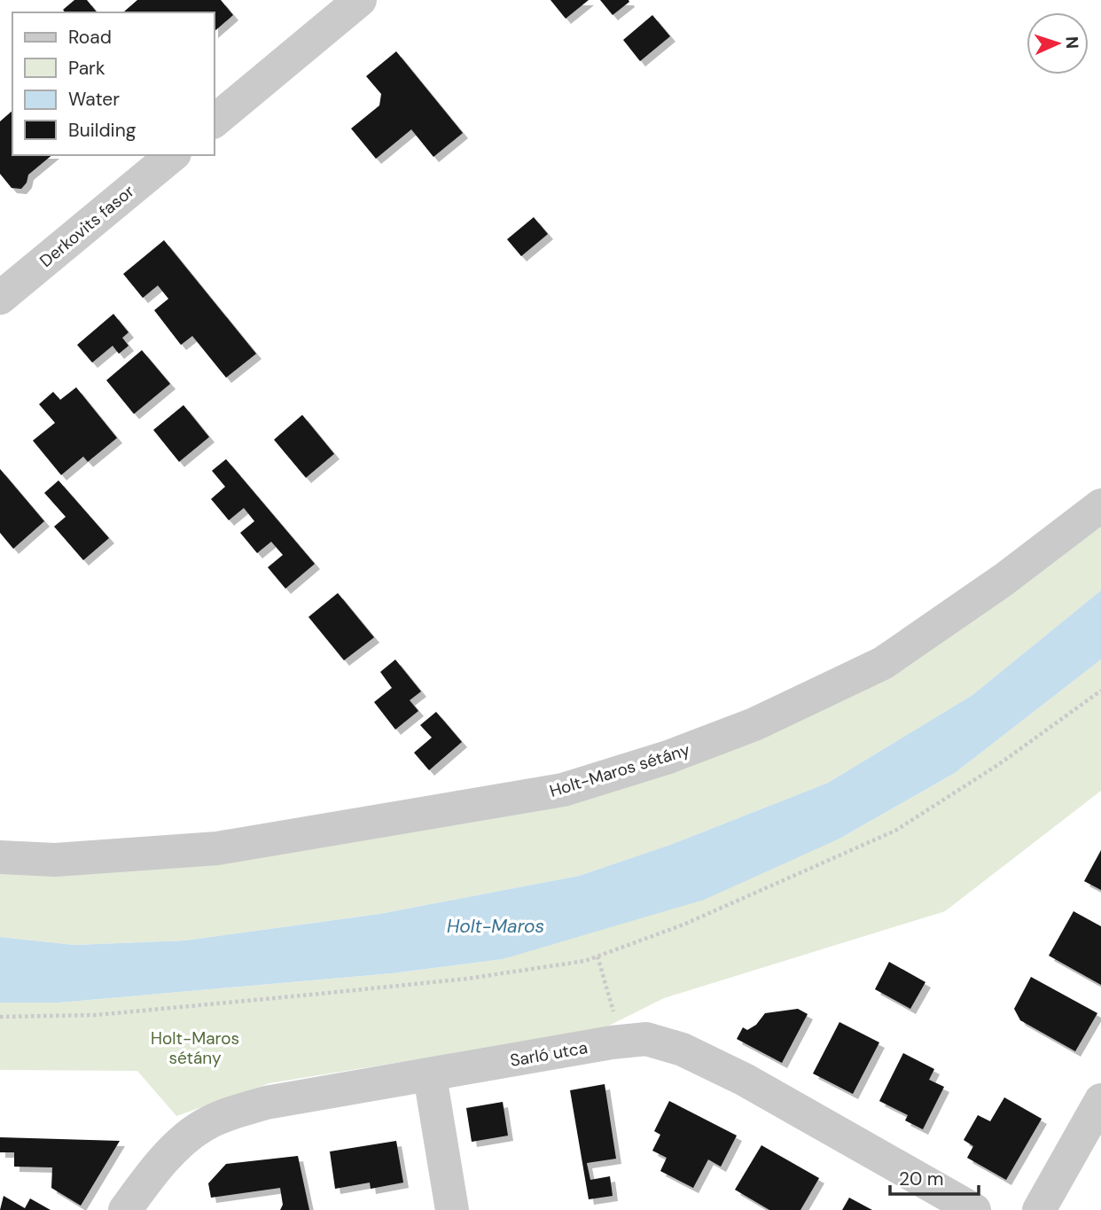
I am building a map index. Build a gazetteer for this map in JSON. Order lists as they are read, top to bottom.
{
  "streets": {
    "street": ["Derkovits fasor", "Holt-Maros sétány", "Sarló utca"]
  },
  "water": ["Holt-Maros"],
  "parks": ["Holt-Maros sétány"],
  "legend": [
    "Road",
    "Park",
    "Water",
    "Building"
  ],
  "scale_bar": "20 m",
  "north": "right"
}
